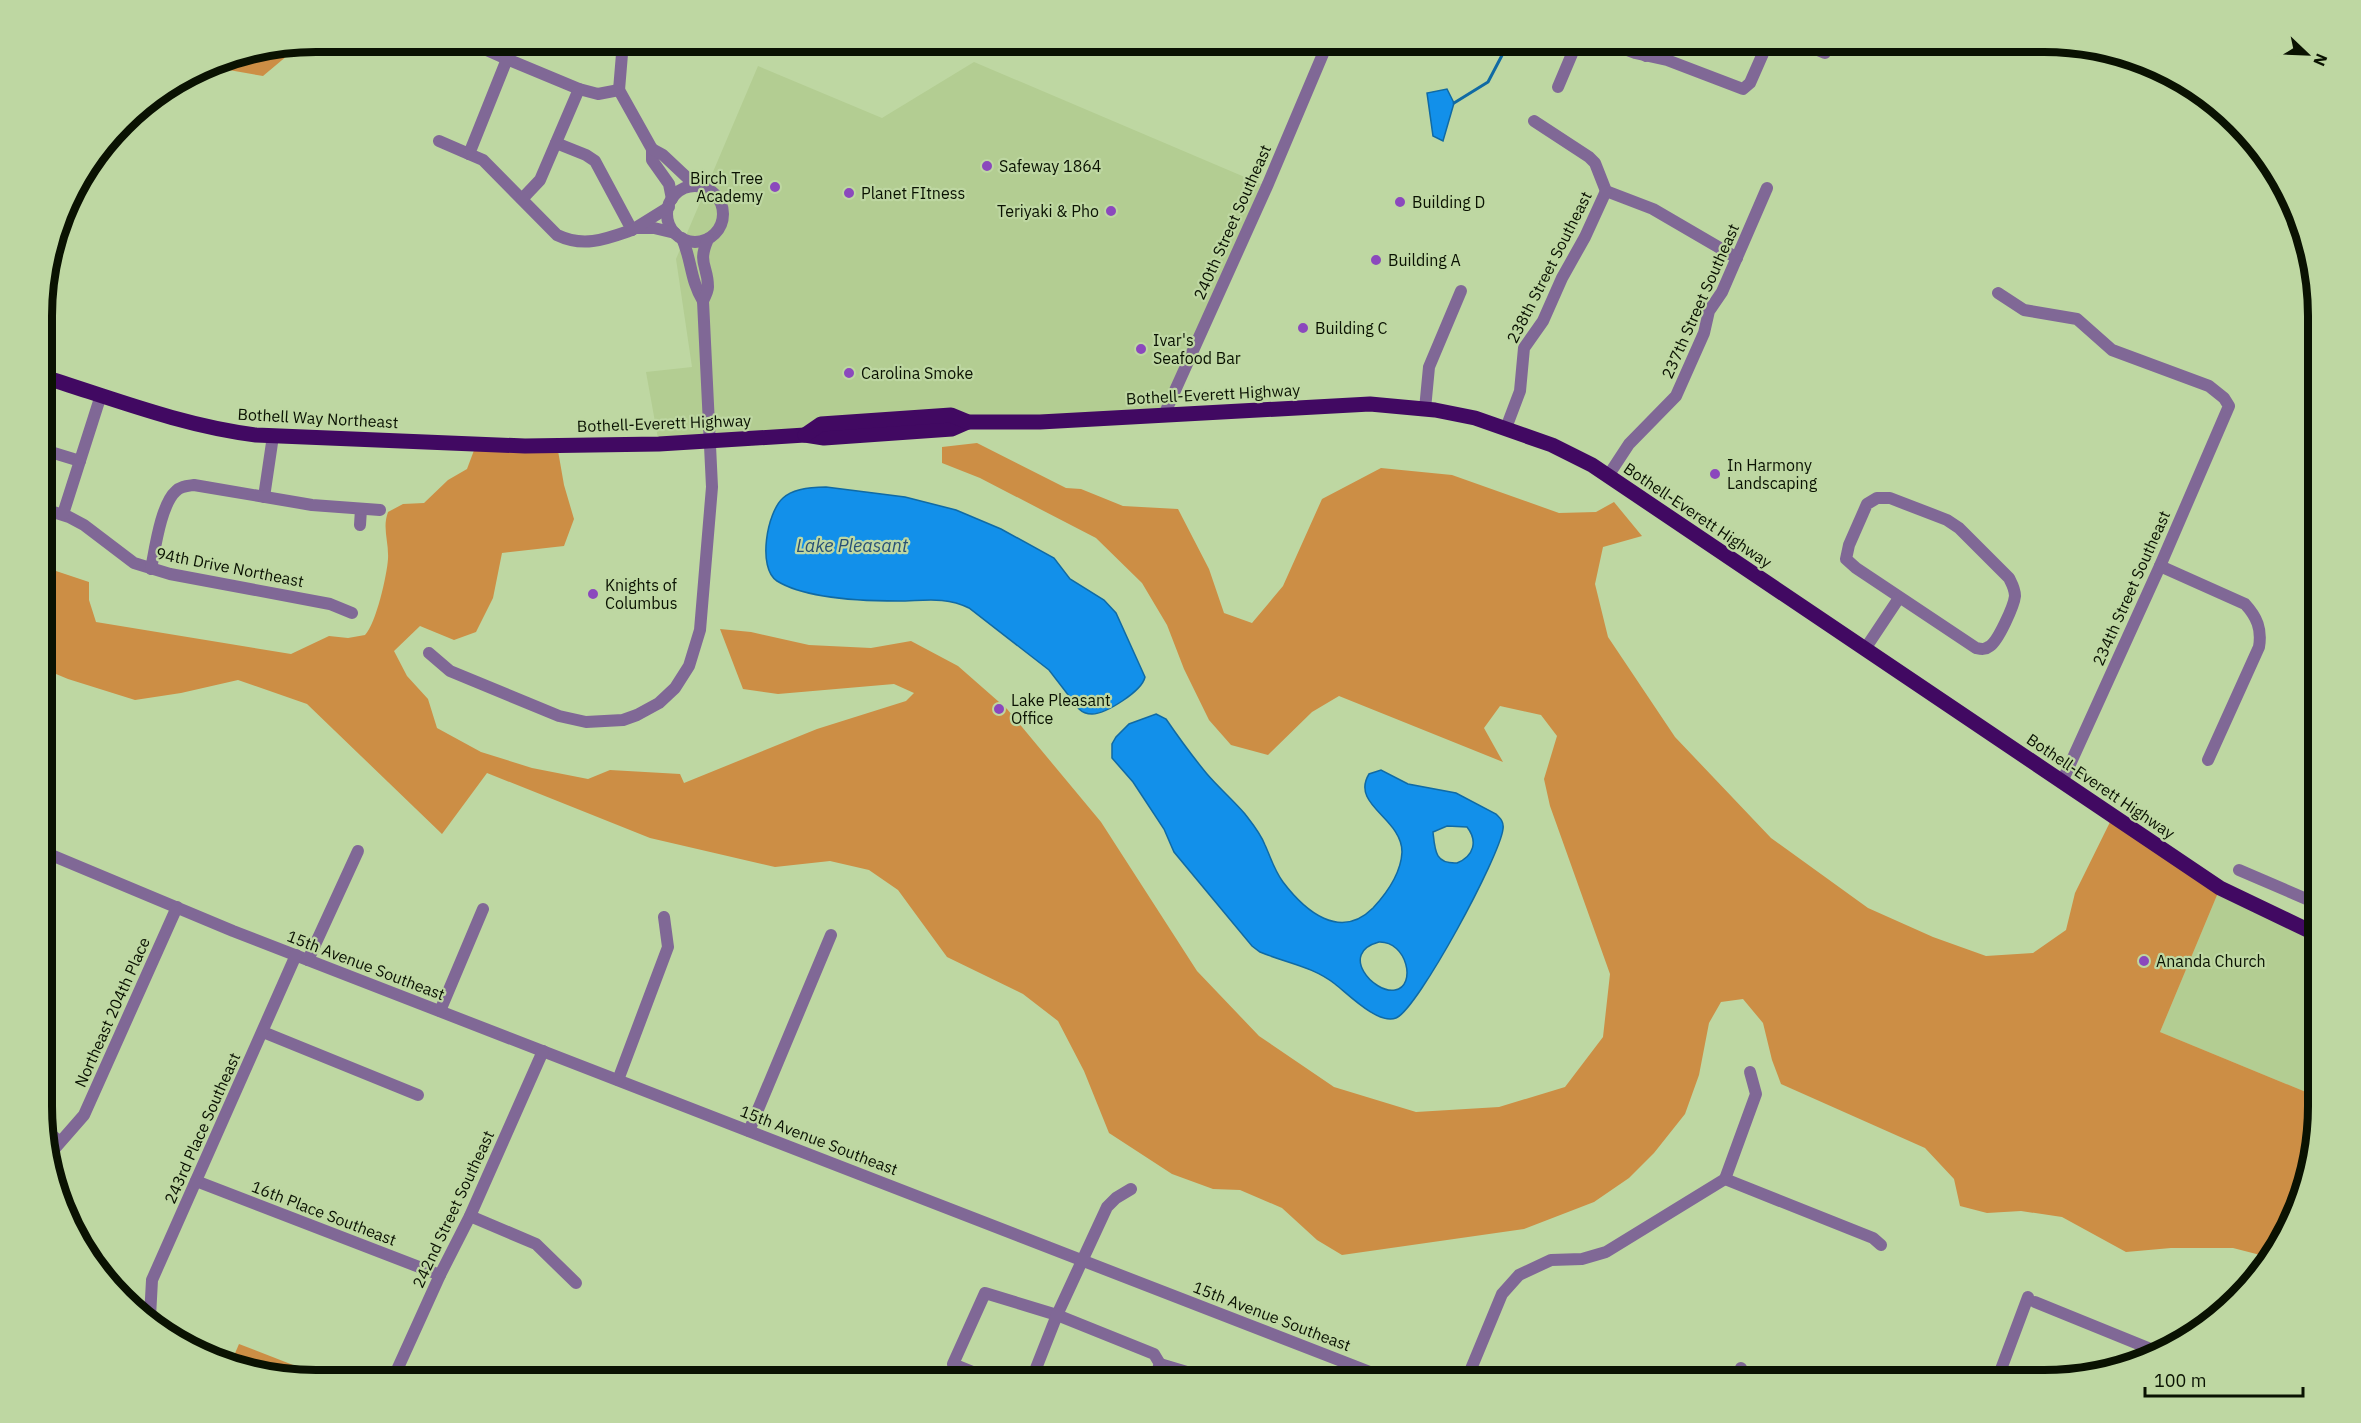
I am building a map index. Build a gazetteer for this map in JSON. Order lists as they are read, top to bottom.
{
  "streets": {
    "main road": ["Bothell-Everett Highway", "Bothell Way Northeast"],
    "street": [
      "240th Street Southeast",
      "238th Street Southeast",
      "237th Street Southeast",
      "94th Drive Northeast",
      "234th Street Southeast",
      "15th Avenue Southeast",
      "Northeast 204th Place",
      "243rd Place Southeast",
      "242nd Street Southeast",
      "16th Place Southeast"
    ]
  },
  "crossings": [
    ["240th Street Southeast", "Bothell-Everett Highway"],
    ["238th Street Southeast", "Bothell-Everett Highway"],
    ["237th Street Southeast", "Bothell-Everett Highway"],
    ["Bothell-Everett Highway", "Bothell Way Northeast"],
    ["Bothell-Everett Highway", "234th Street Southeast"],
    ["15th Avenue Southeast", "Northeast 204th Place"],
    ["15th Avenue Southeast", "243rd Place Southeast"],
    ["15th Avenue Southeast", "242nd Street Southeast"],
    ["243rd Place Southeast", "16th Place Southeast"],
    ["242nd Street Southeast", "16th Place Southeast"]
  ],
  "water": ["Lake Pleasant"],
  "places": [
    "Safeway 1864",
    "Birch Tree Academy",
    "Planet FItness",
    "Building D",
    "Teriyaki & Pho",
    "Building A",
    "Building C",
    "Ivar's Seafood Bar",
    "Carolina Smoke",
    "In Harmony Landscaping",
    "Knights of Columbus",
    "Lake Pleasant Office",
    "Ananda Church"
  ],
  "scale_bar": "100 m",
  "north": "bottom right"
}
